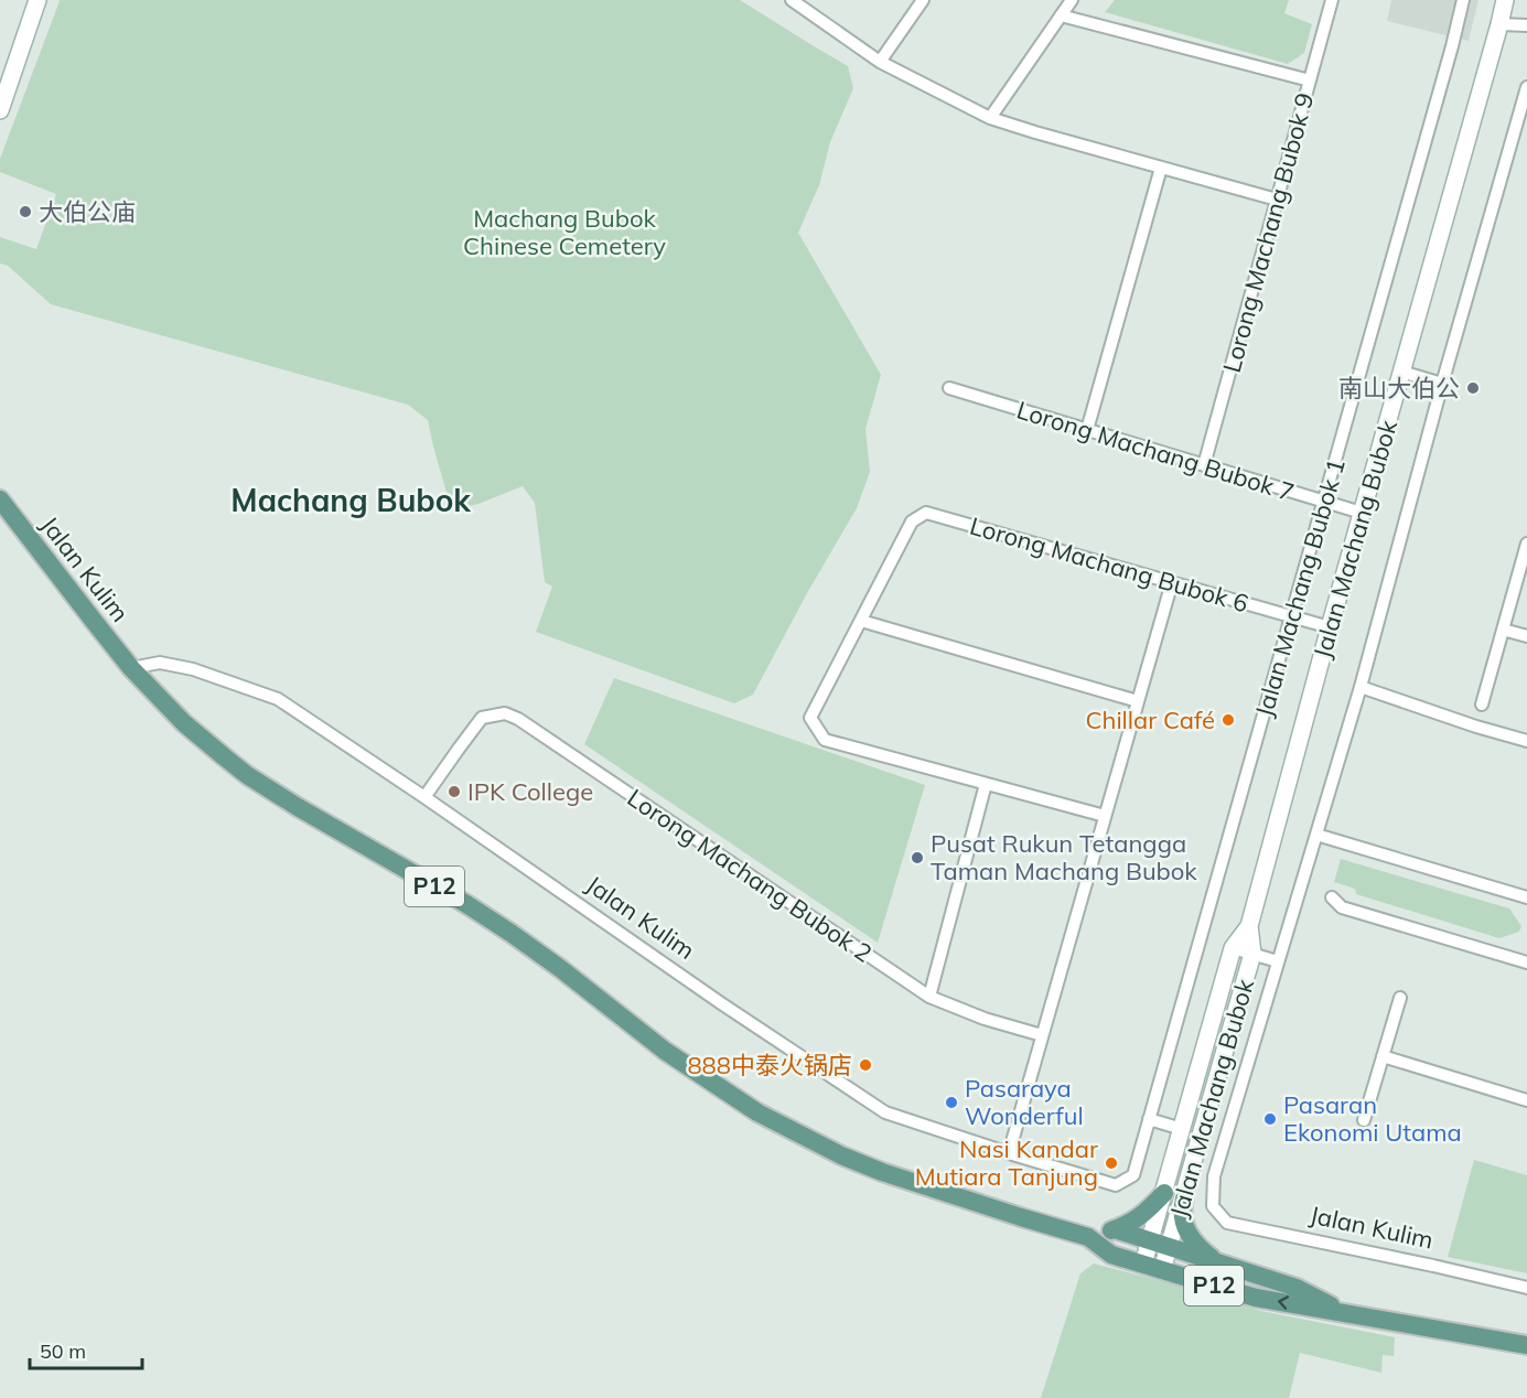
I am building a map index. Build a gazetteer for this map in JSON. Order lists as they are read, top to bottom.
{
  "streets": {
    "main road": ["Jalan Machang Bubok", "Jalan Kulim", "P12"],
    "street": [
      "Lorong Machang Bubok 9",
      "Lorong Machang Bubok 7",
      "Lorong Machang Bubok 6",
      "Jalan Machang Bubok 1",
      "Lorong Machang Bubok 2"
    ]
  },
  "crossings": [
    ["Lorong Machang Bubok 9", "Lorong Machang Bubok 7"],
    ["Lorong Machang Bubok 7", "Jalan Machang Bubok"],
    ["Lorong Machang Bubok 7", "Jalan Machang Bubok 1"],
    ["Jalan Machang Bubok", "Lorong Machang Bubok 6"],
    ["Jalan Machang Bubok", "Jalan Kulim"],
    ["Lorong Machang Bubok 6", "Jalan Machang Bubok 1"],
    ["Jalan Kulim", "Jalan Machang Bubok 1"],
    ["Jalan Kulim", "Lorong Machang Bubok 2"]
  ],
  "districts": ["Machang Bubok"],
  "parks": ["Machang Bubok Chinese Cemetery"],
  "places": [
    "大伯公庙",
    "南山大伯公",
    "Chillar Café",
    "IPK College",
    "Pusat Rukun Tetangga Taman Machang Bubok",
    "888中泰火锅店",
    "Pasaraya Wonderful",
    "Pasaran Ekonomi Utama",
    "Nasi Kandar Mutiara Tanjung"
  ],
  "scale_bar": "50 m"
}
